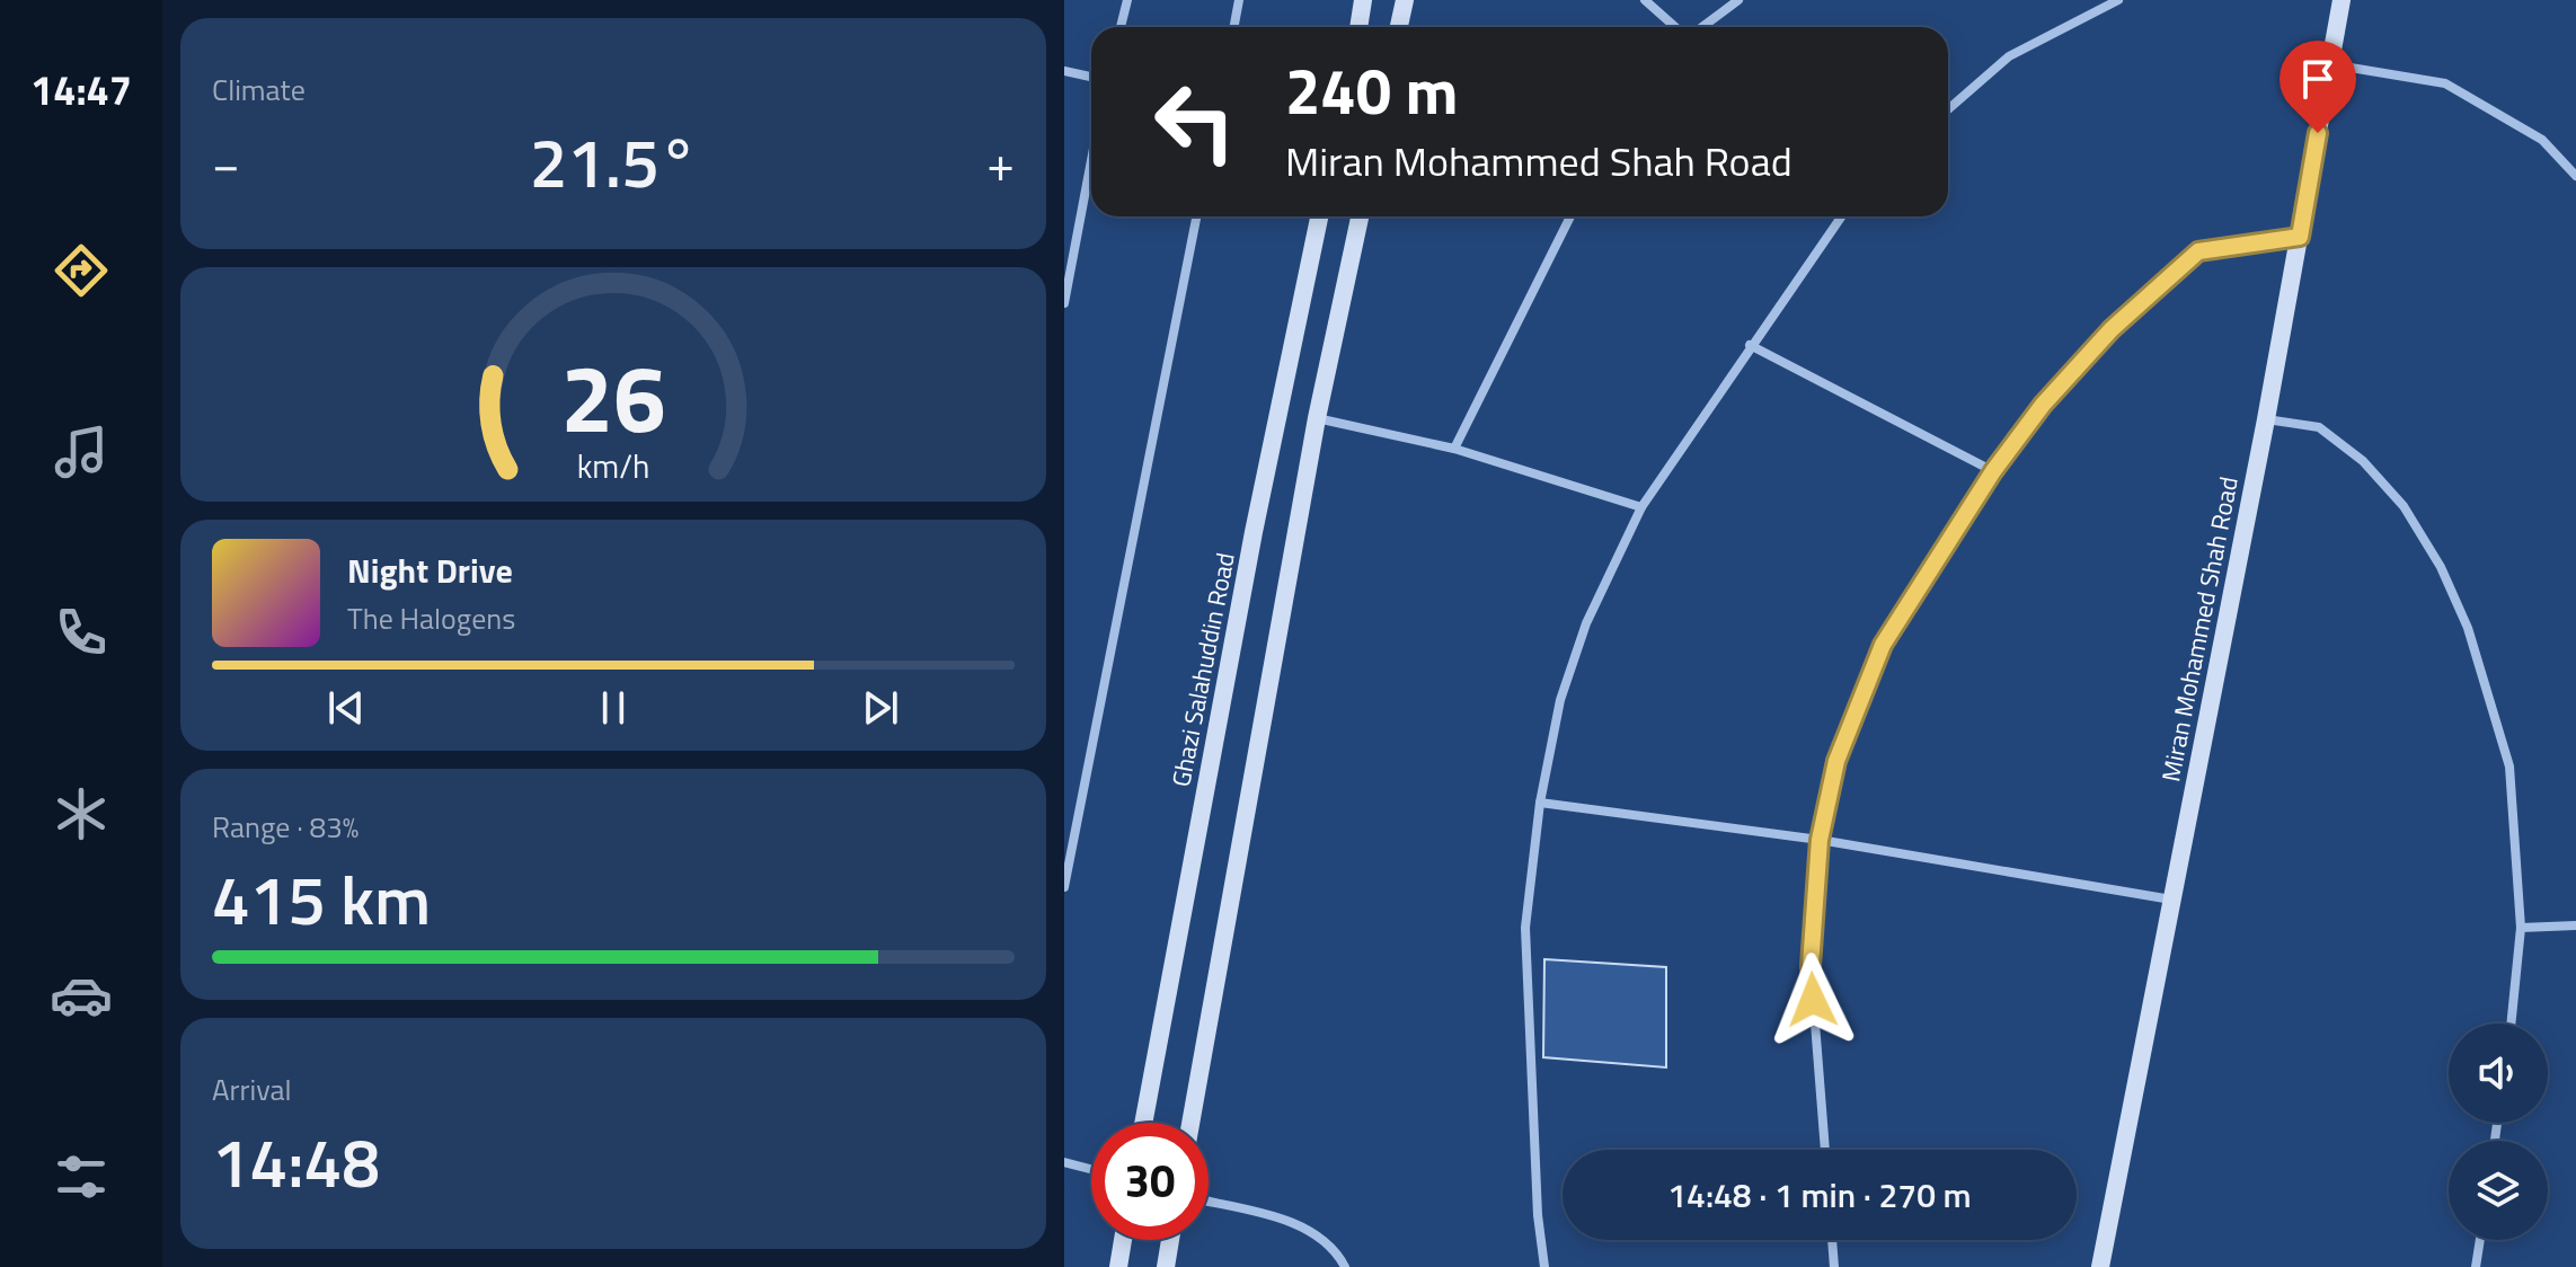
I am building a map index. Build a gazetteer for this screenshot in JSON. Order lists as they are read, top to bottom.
{
  "streets": {
    "street": ["Miran Mohammed Shah Road", "Ghazi Salahuddin Road"]
  },
  "page": {
    "tabs": "14:47",
    "tile": [
      "Climate",
      ["Range · 83%", "415 km"],
      ["Arrival", "14:48"]
    ],
    "turn": ["240 m", "Miran Mohammed Shah Road"],
    "heat": ["−", "21.5°", "+"],
    "song": ["Night Drive", "The Halogens"],
    "limit": "30",
    "trip": "14:48 · 1 min · 270 m",
    "gauge": ["26", "km/h"]
  }
}
